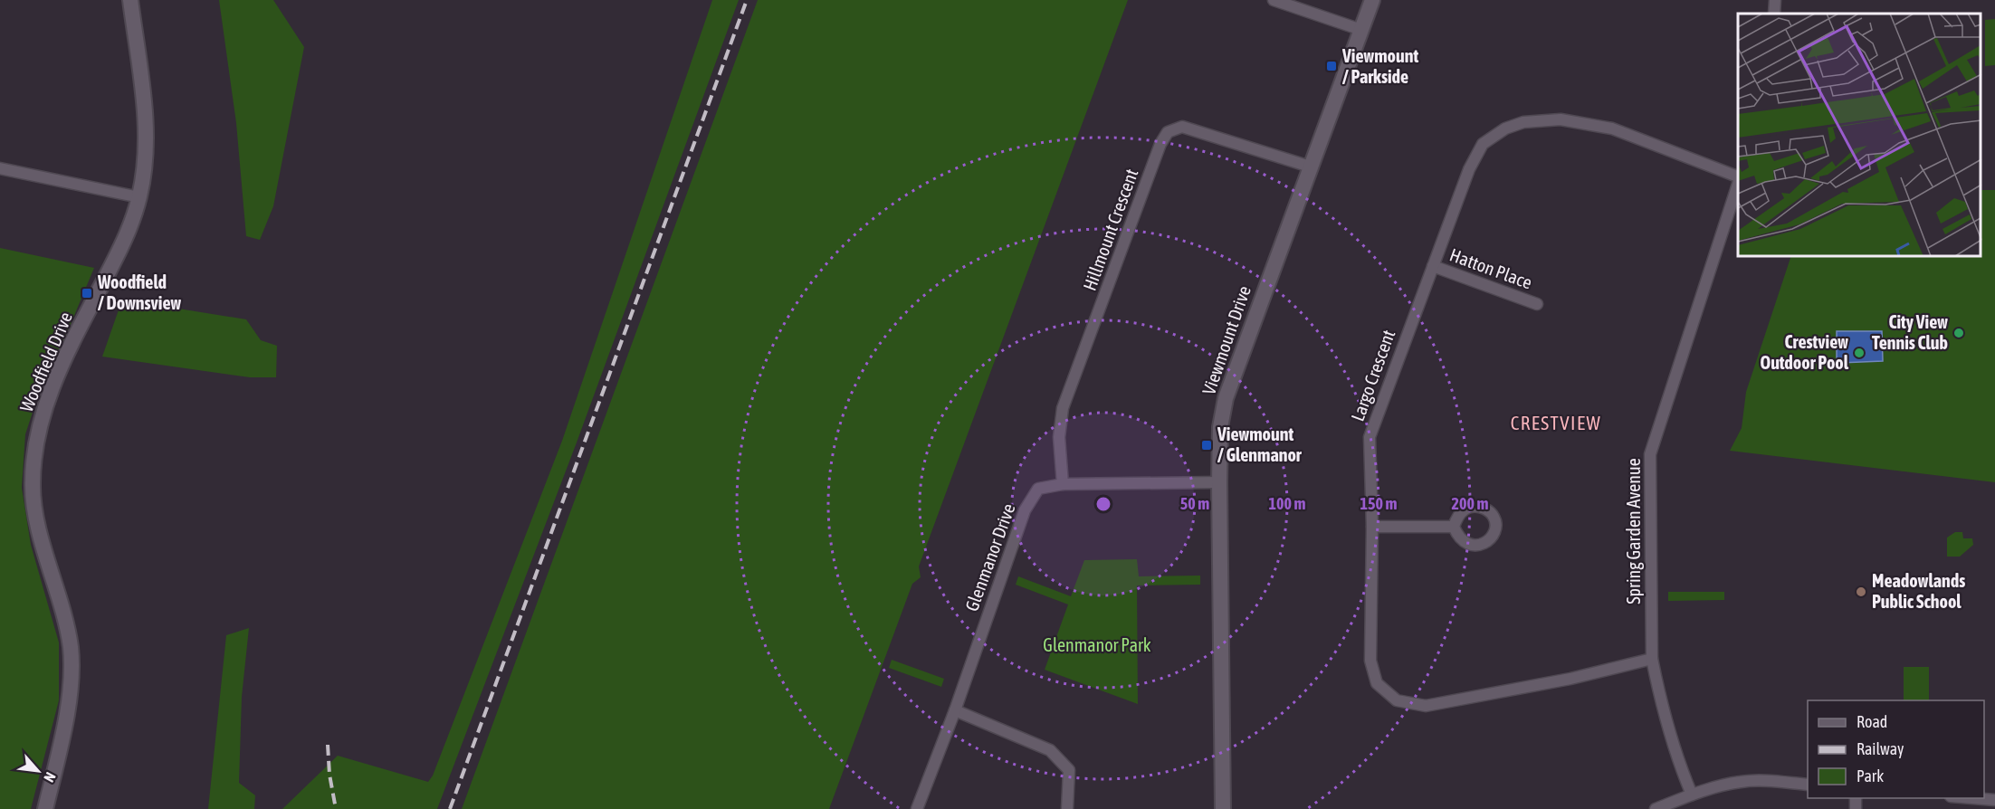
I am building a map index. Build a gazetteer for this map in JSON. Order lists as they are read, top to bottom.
{
  "streets": {
    "street": [
      "Hillmount Crescent",
      "Hatton Place",
      "Viewmount Drive",
      "Woodfield Drive",
      "Largo Crescent",
      "Spring Garden Avenue",
      "Glenmanor Drive"
    ]
  },
  "crossings": [
    ["Hillmount Crescent", "Viewmount Drive"],
    ["Hillmount Crescent", "Glenmanor Drive"],
    ["Hatton Place", "Largo Crescent"],
    ["Viewmount Drive", "Glenmanor Drive"],
    ["Largo Crescent", "Spring Garden Avenue"]
  ],
  "districts": ["CRESTVIEW"],
  "parks": ["Glenmanor Park"],
  "places": {
    "transit": ["Viewmount / Parkside", "Woodfield / Downsview", "Viewmount / Glenmanor"],
    "other": ["City View Tennis Club", "Crestview Outdoor Pool", "Meadowlands Public School"]
  },
  "legend": ["Road", "Railway", "Park"],
  "north": "bottom right",
  "rings": [
    "50 m",
    "100 m",
    "150 m",
    "200 m"
  ]
}
